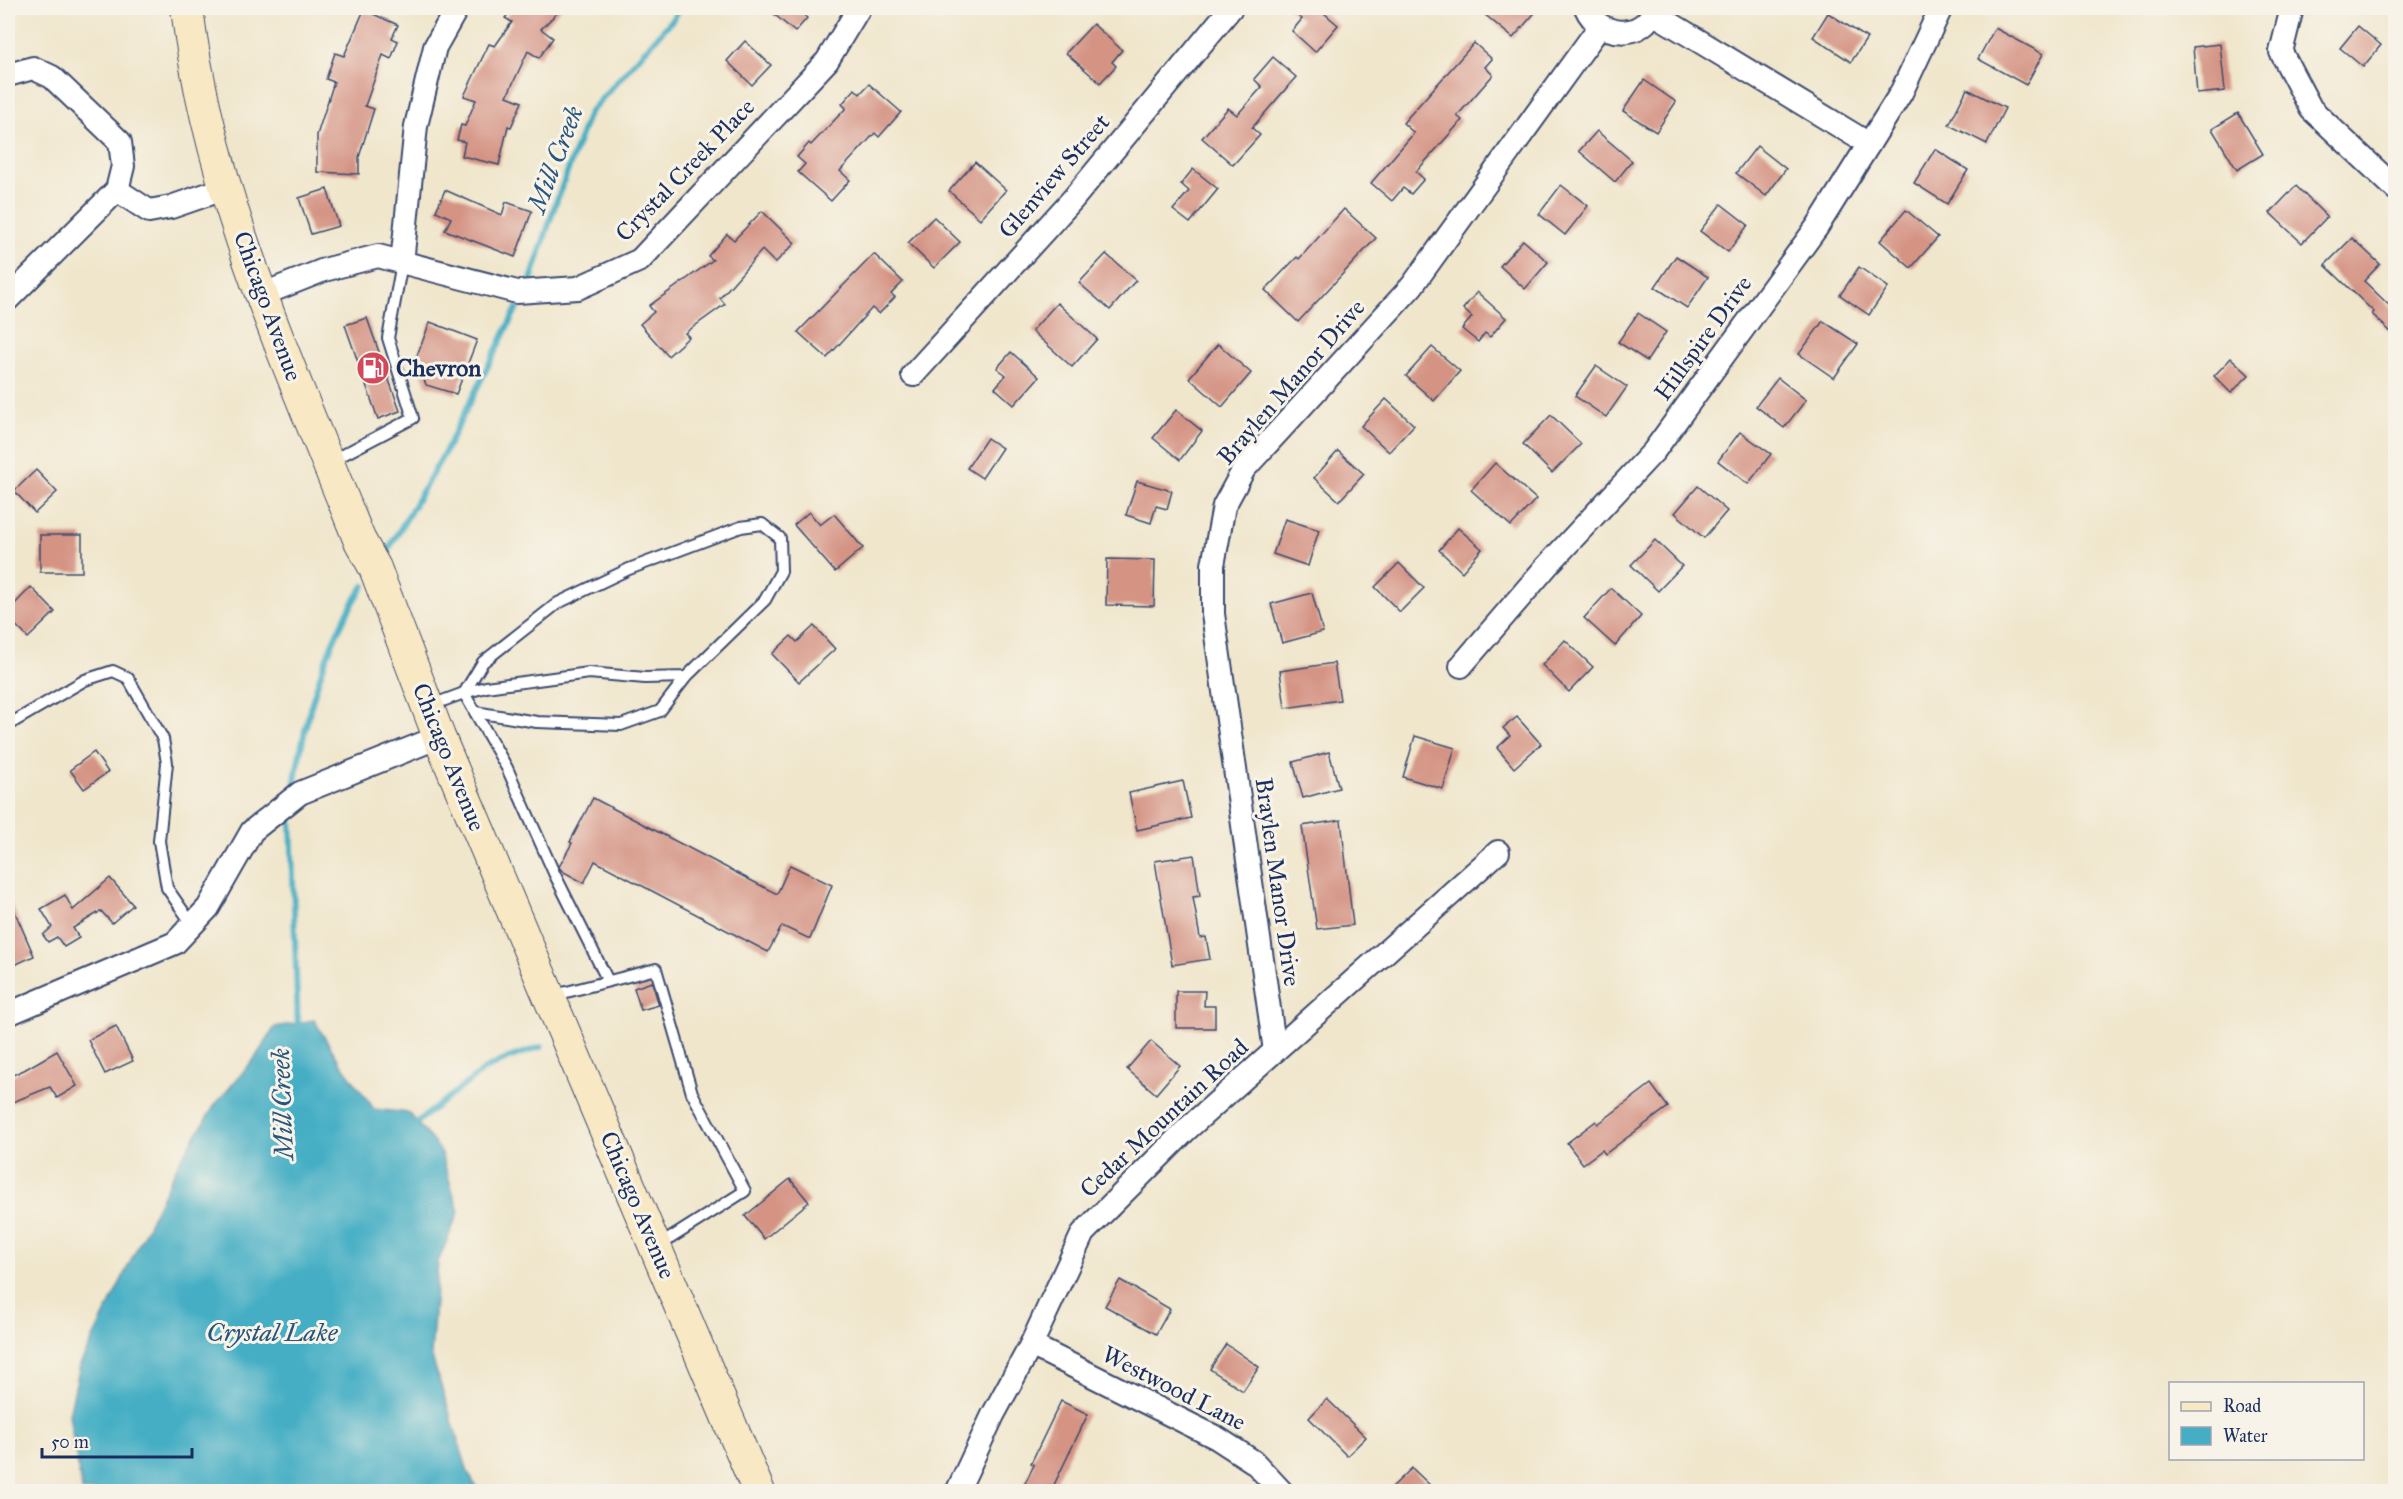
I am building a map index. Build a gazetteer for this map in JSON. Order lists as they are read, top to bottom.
{
  "streets": {
    "street": [
      "Crystal Creek Place",
      "Glenview Street",
      "Chicago Avenue",
      "Hillspire Drive",
      "Braylen Manor Drive",
      "Cedar Mountain Road",
      "Westwood Lane"
    ]
  },
  "crossings": [
    ["Crystal Creek Place", "Chicago Avenue"],
    ["Braylen Manor Drive", "Cedar Mountain Road"],
    ["Cedar Mountain Road", "Westwood Lane"]
  ],
  "water": ["Mill Creek", "Crystal Lake"],
  "places": {
    "fuel station": ["Chevron"]
  },
  "legend": ["Road", "Water"],
  "scale_bar": "50 m"
}
